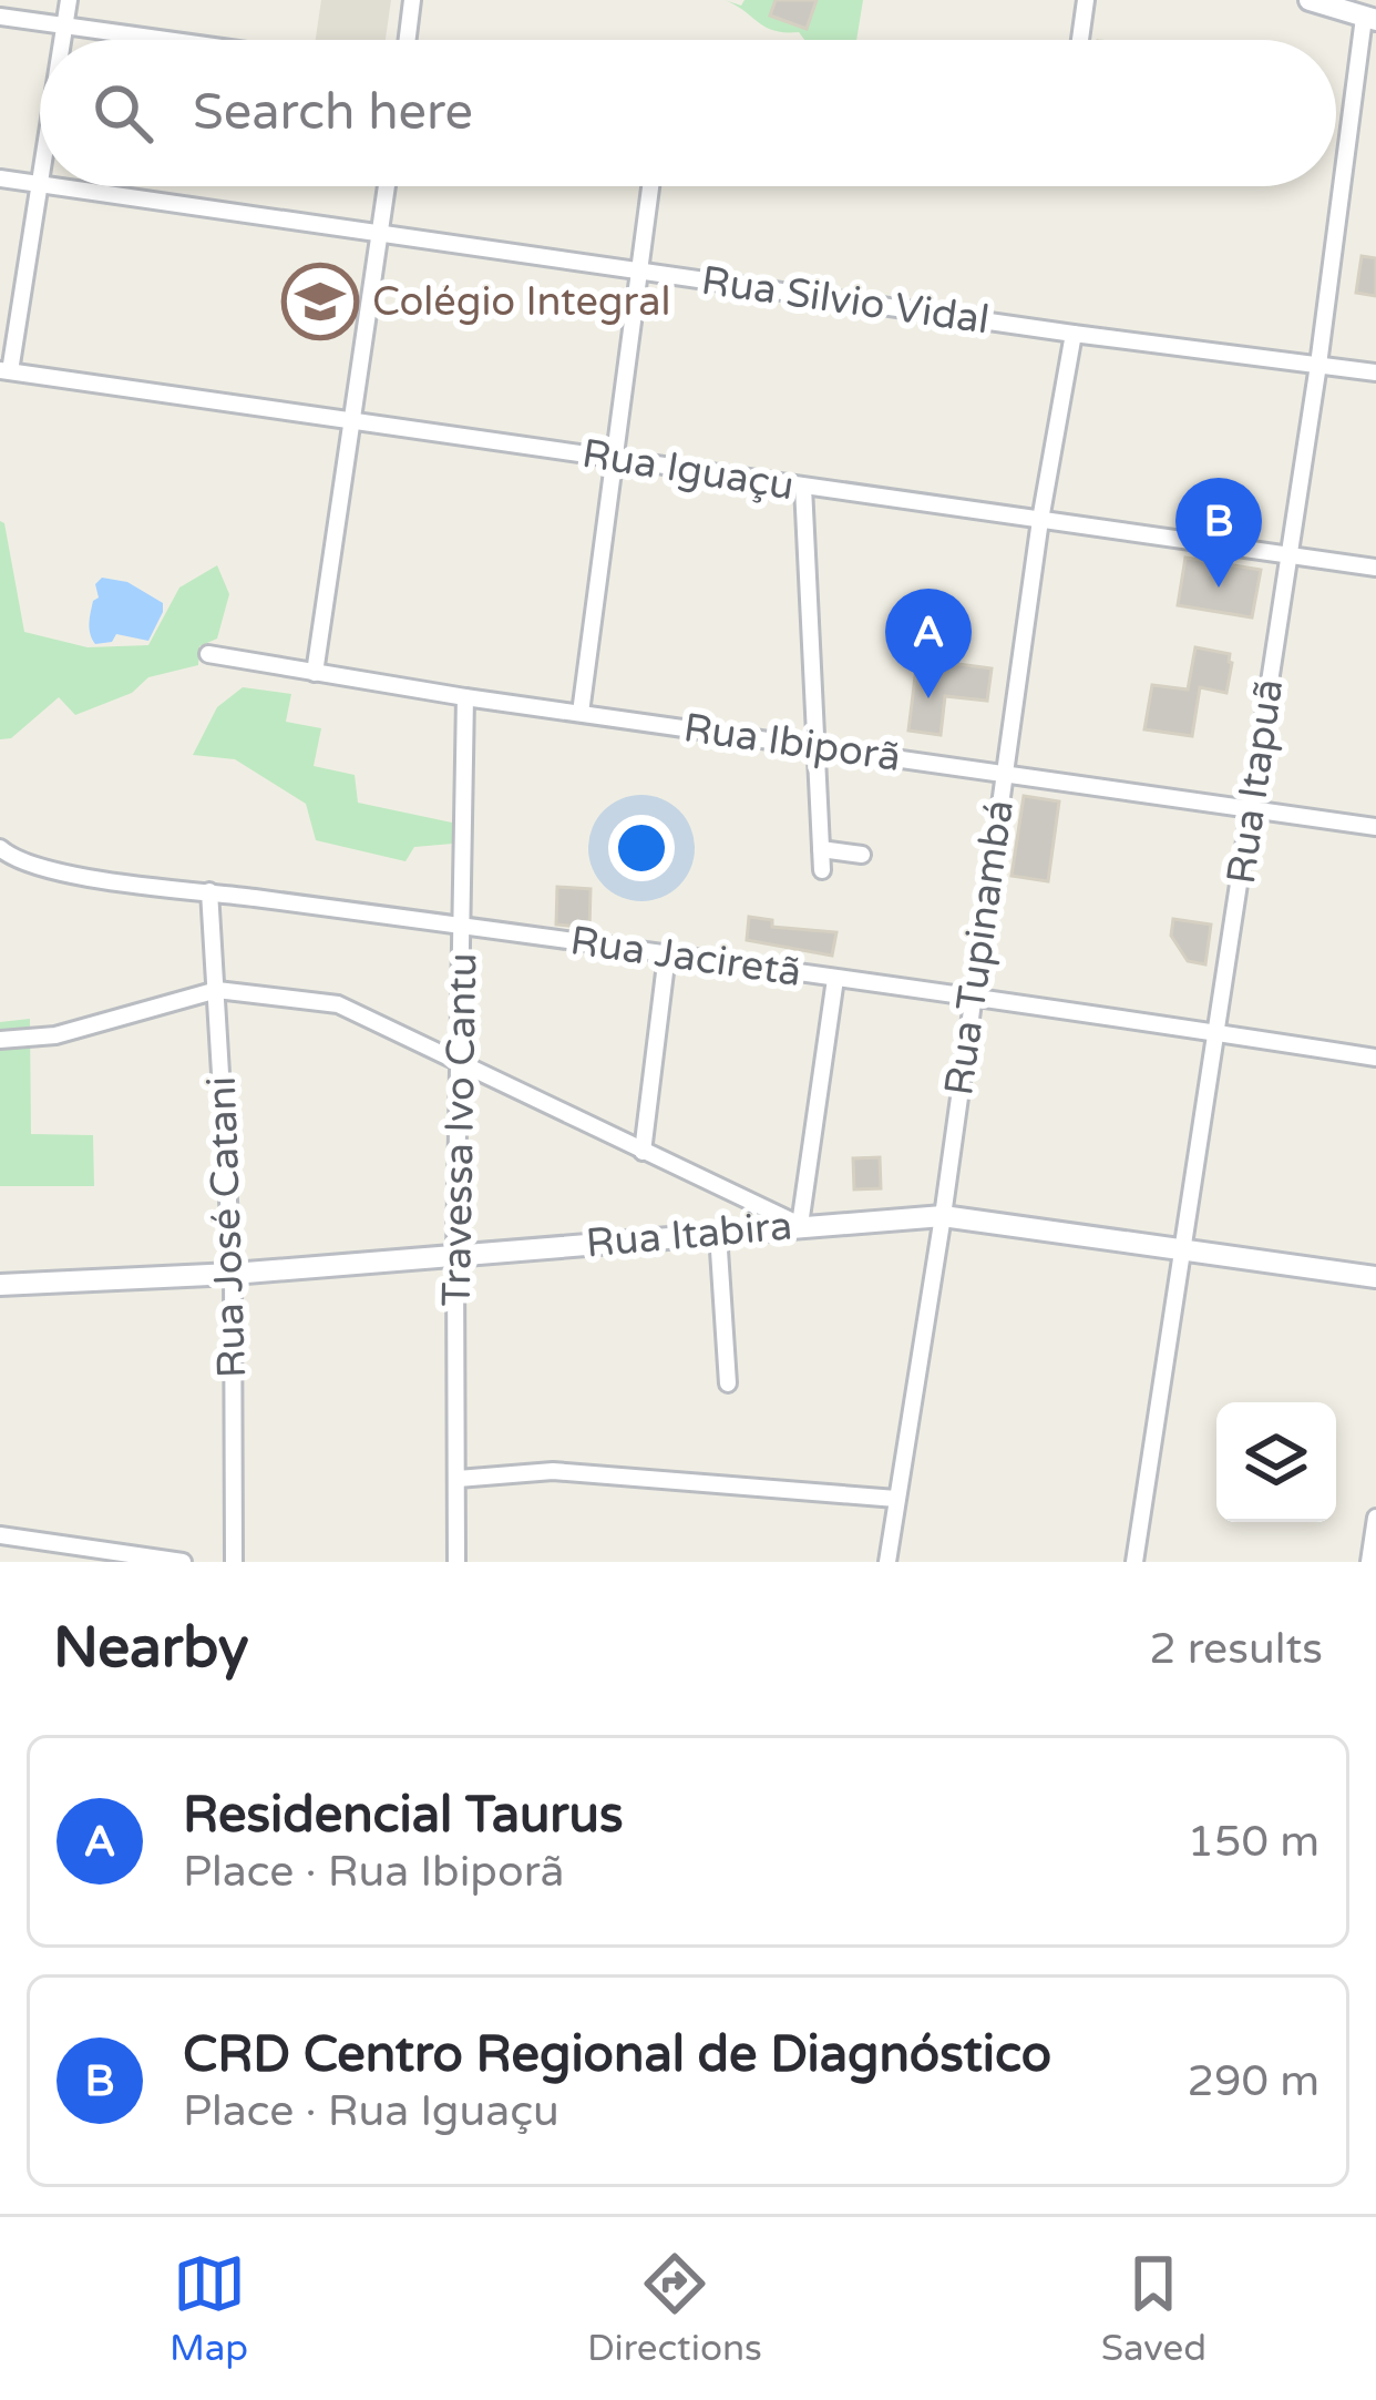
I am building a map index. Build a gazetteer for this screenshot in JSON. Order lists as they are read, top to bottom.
{
  "streets": {
    "street": [
      "Rua Silvio Vidal",
      "Rua Iguaçu",
      "Rua Ibiporã",
      "Rua Itapuã",
      "Rua Tupinambá",
      "Rua Jaciretã",
      "Travessa Ivo Cantu",
      "Rua José Catani",
      "Rua Itabira"
    ]
  },
  "crossings": [
    ["Rua Silvio Vidal", "Rua Itapuã"],
    ["Rua Silvio Vidal", "Rua Tupinambá"],
    ["Rua Iguaçu", "Rua Itapuã"],
    ["Rua Iguaçu", "Rua Tupinambá"],
    ["Rua Ibiporã", "Rua Itapuã"],
    ["Rua Ibiporã", "Rua Tupinambá"],
    ["Rua Ibiporã", "Travessa Ivo Cantu"],
    ["Rua Itapuã", "Rua Jaciretã"],
    ["Rua Itapuã", "Rua Itabira"],
    ["Rua Tupinambá", "Rua Jaciretã"],
    ["Rua Tupinambá", "Rua Itabira"],
    ["Rua Jaciretã", "Travessa Ivo Cantu"],
    ["Rua Jaciretã", "Rua José Catani"],
    ["Travessa Ivo Cantu", "Rua Itabira"],
    ["Rua José Catani", "Rua Itabira"]
  ],
  "places": {
    "school or university": ["Colégio Integral"]
  },
  "page": {
    "search": "Search here",
    "pins": ["B", "A"],
    "heading": ["Nearby", "2 results"],
    "list": [
      {
        "mark": "A",
        "name": "Residencial Taurus",
        "note": "Place · Rua Ibiporã",
        "value": "150 m"
      },
      {
        "mark": "B",
        "name": "CRD Centro Regional de Diagnóstico",
        "note": "Place · Rua Iguaçu",
        "value": "290 m"
      }
    ],
    "nav": ["Map", "Directions", "Saved"]
  }
}
